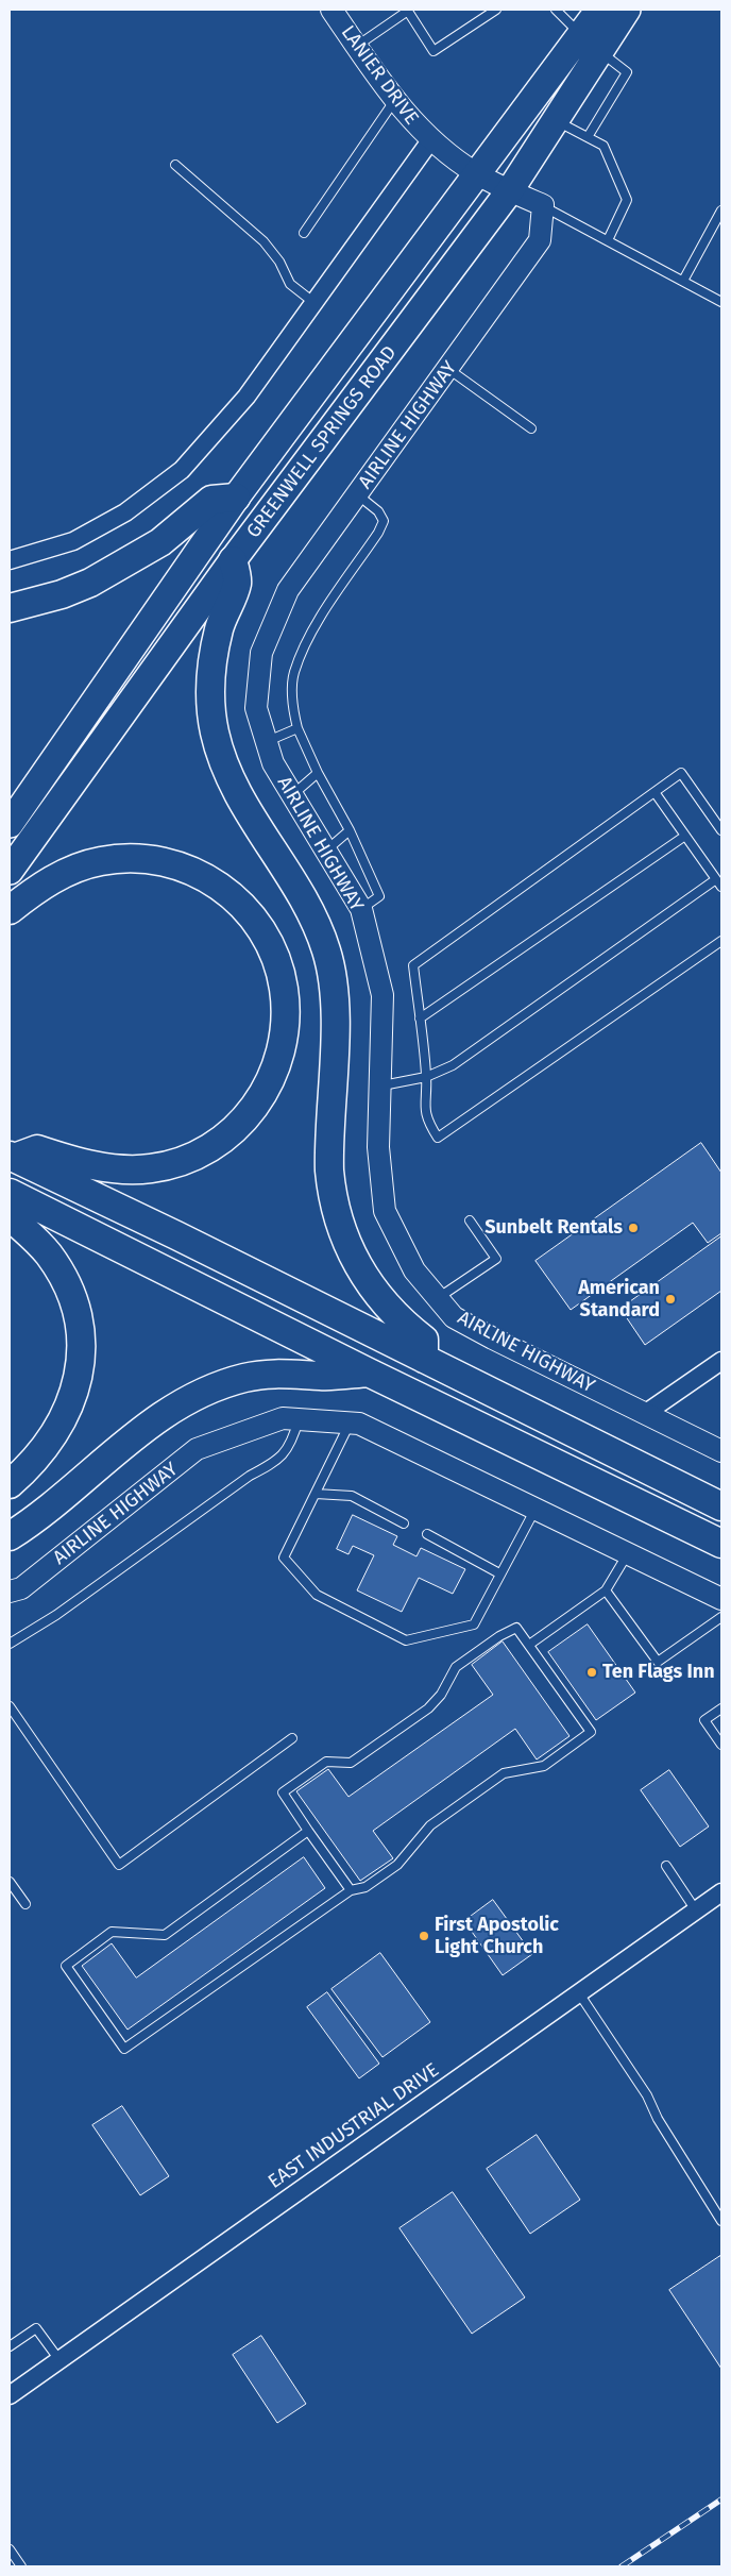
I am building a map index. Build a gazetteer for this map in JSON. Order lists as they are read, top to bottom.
{
  "streets": {
    "main road": ["GREENWELL SPRINGS ROAD"],
    "street": ["LANIER DRIVE", "AIRLINE HIGHWAY", "EAST INDUSTRIAL DRIVE"]
  },
  "crossings": [
    ["LANIER DRIVE", "GREENWELL SPRINGS ROAD"]
  ],
  "places": [
    "Sunbelt Rentals",
    "American Standard",
    "Ten Flags Inn",
    "First Apostolic Light Church"
  ]
}
